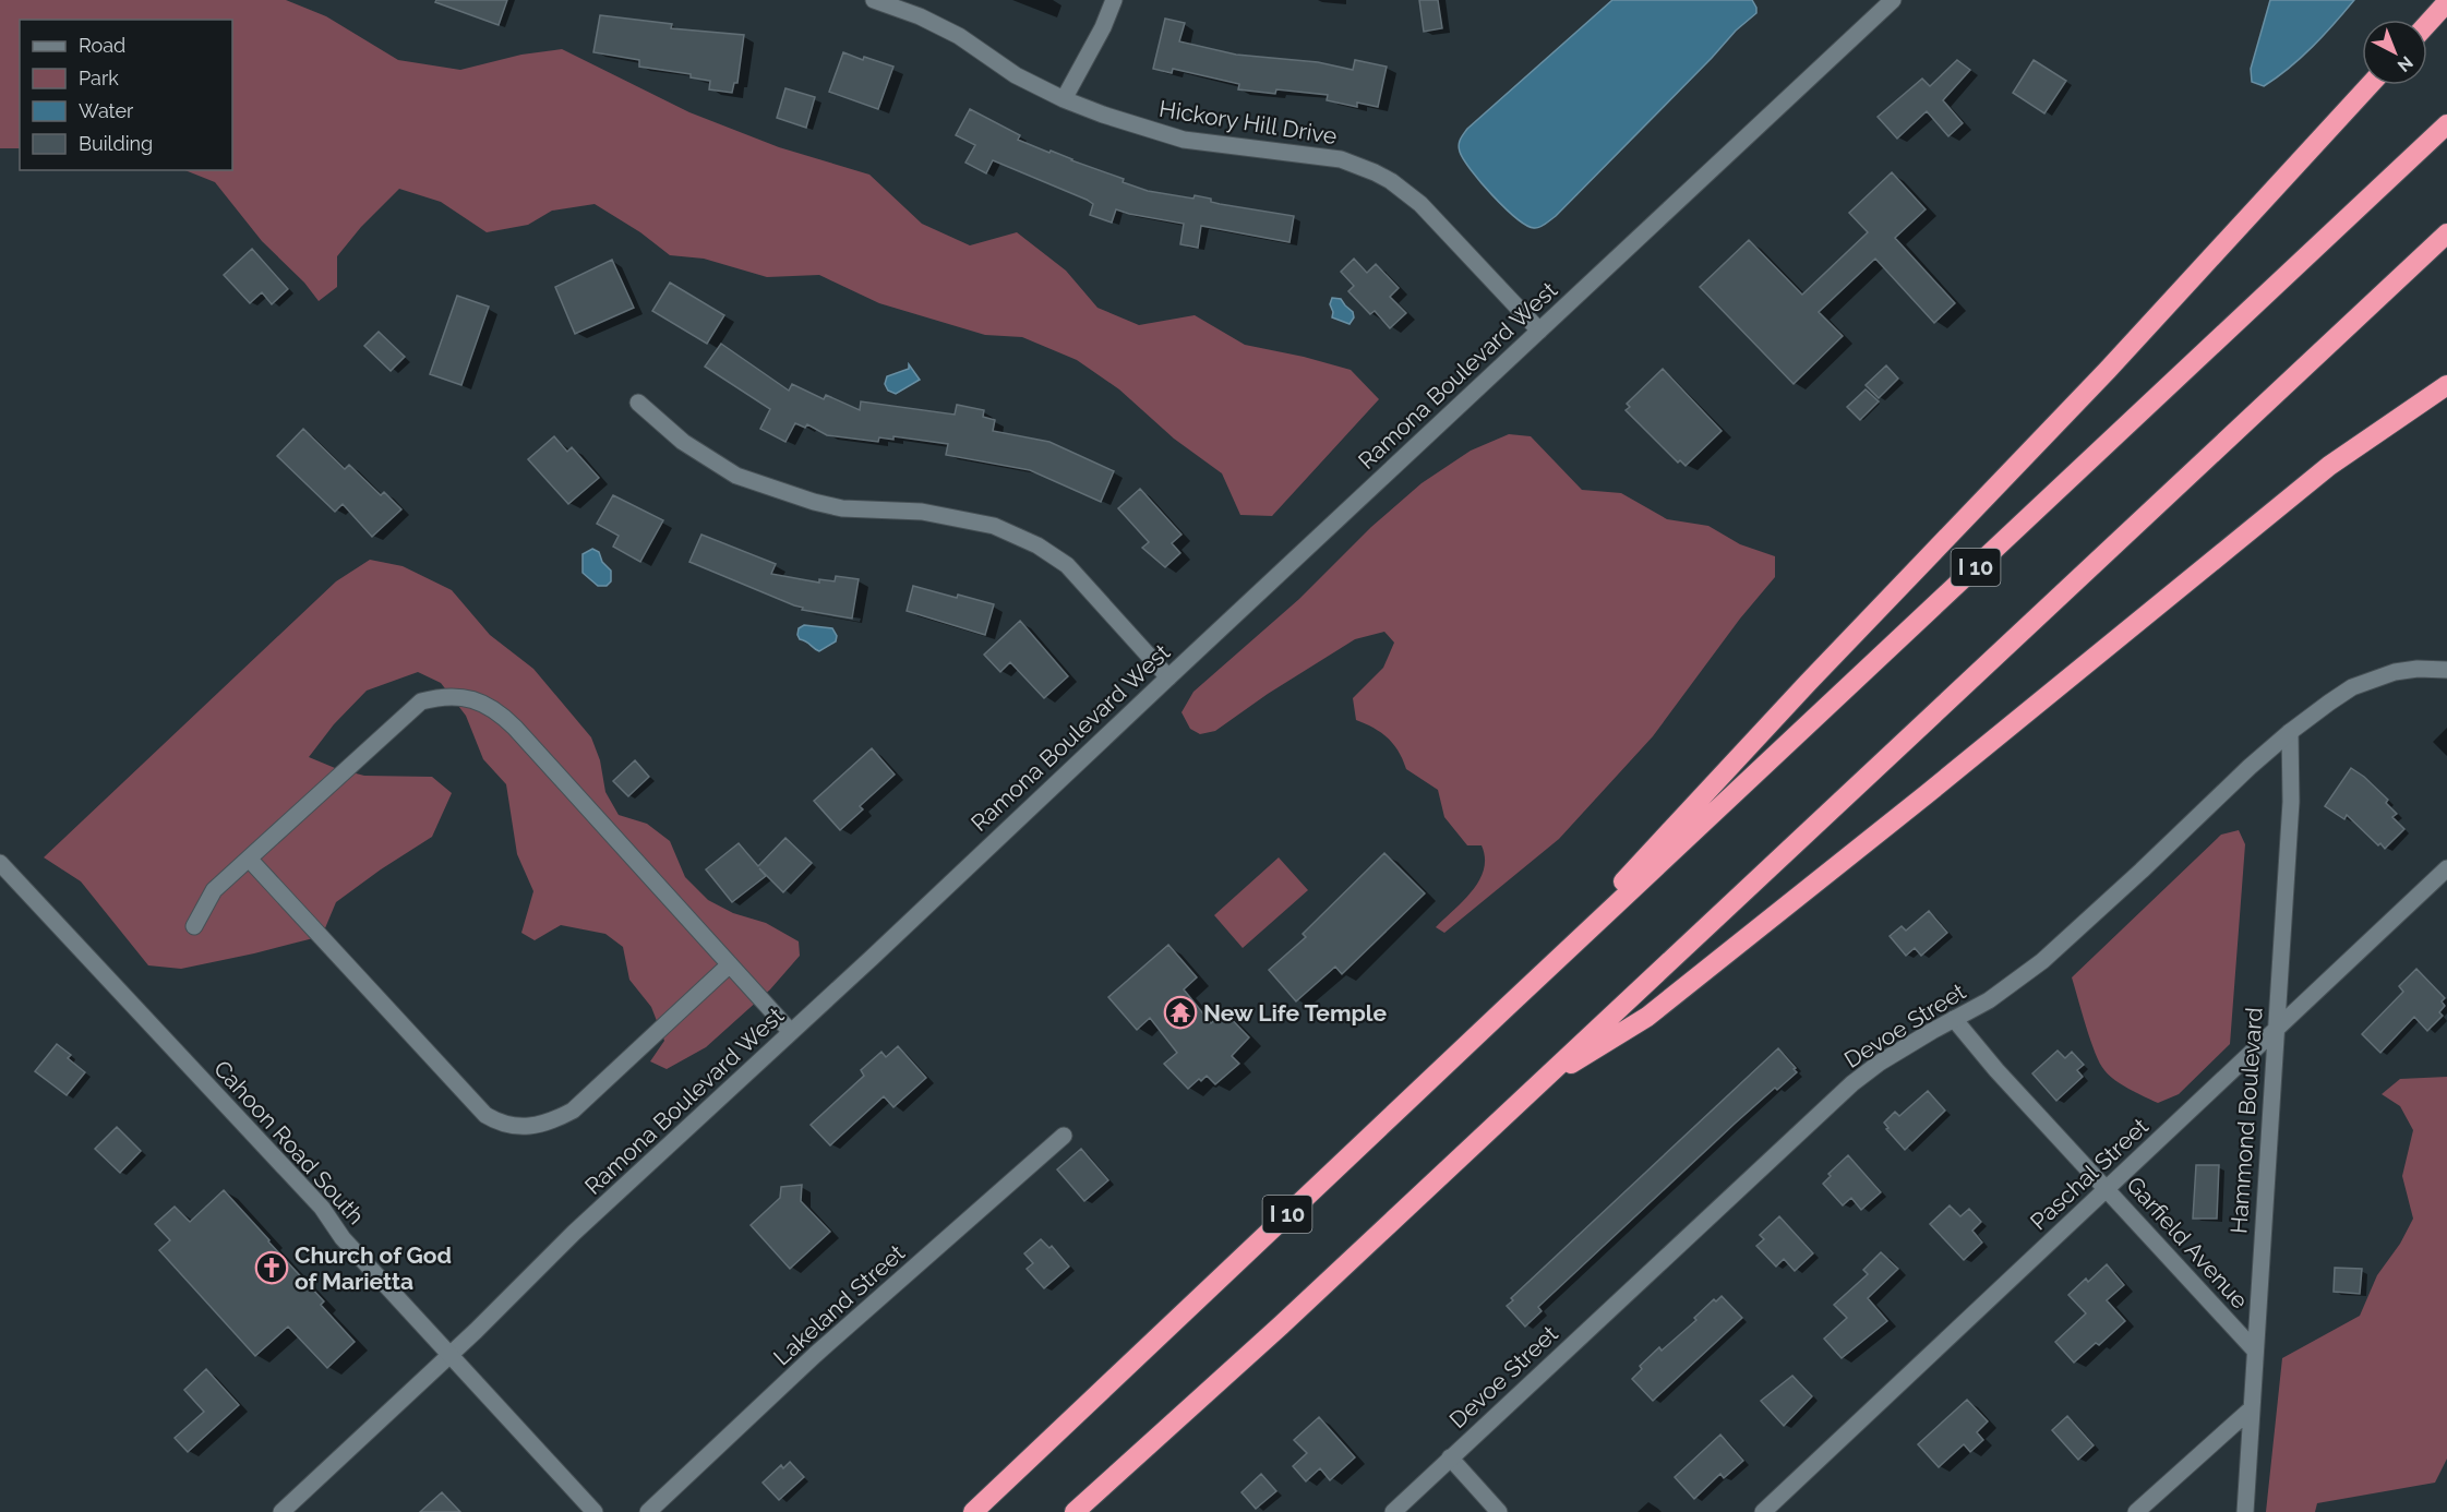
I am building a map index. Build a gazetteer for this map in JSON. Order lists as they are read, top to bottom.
{
  "streets": {
    "highway": ["I 10"],
    "street": [
      "Hickory Hill Drive",
      "Ramona Boulevard West",
      "Devoe Street",
      "Hammond Boulevard",
      "Cahoon Road South",
      "Paschal Street",
      "Garfield Avenue",
      "Lakeland Street"
    ]
  },
  "crossings": [
    ["Hickory Hill Drive", "Ramona Boulevard West"],
    ["Ramona Boulevard West", "Cahoon Road South"],
    ["Devoe Street", "Hammond Boulevard"],
    ["Devoe Street", "Garfield Avenue"],
    ["Hammond Boulevard", "Paschal Street"],
    ["Hammond Boulevard", "Garfield Avenue"],
    ["Paschal Street", "Garfield Avenue"]
  ],
  "places": {
    "temple": ["New Life Temple"],
    "church": ["Church of God of Marietta"]
  },
  "legend": [
    "Road",
    "Park",
    "Water",
    "Building"
  ],
  "north": "bottom right"
}
